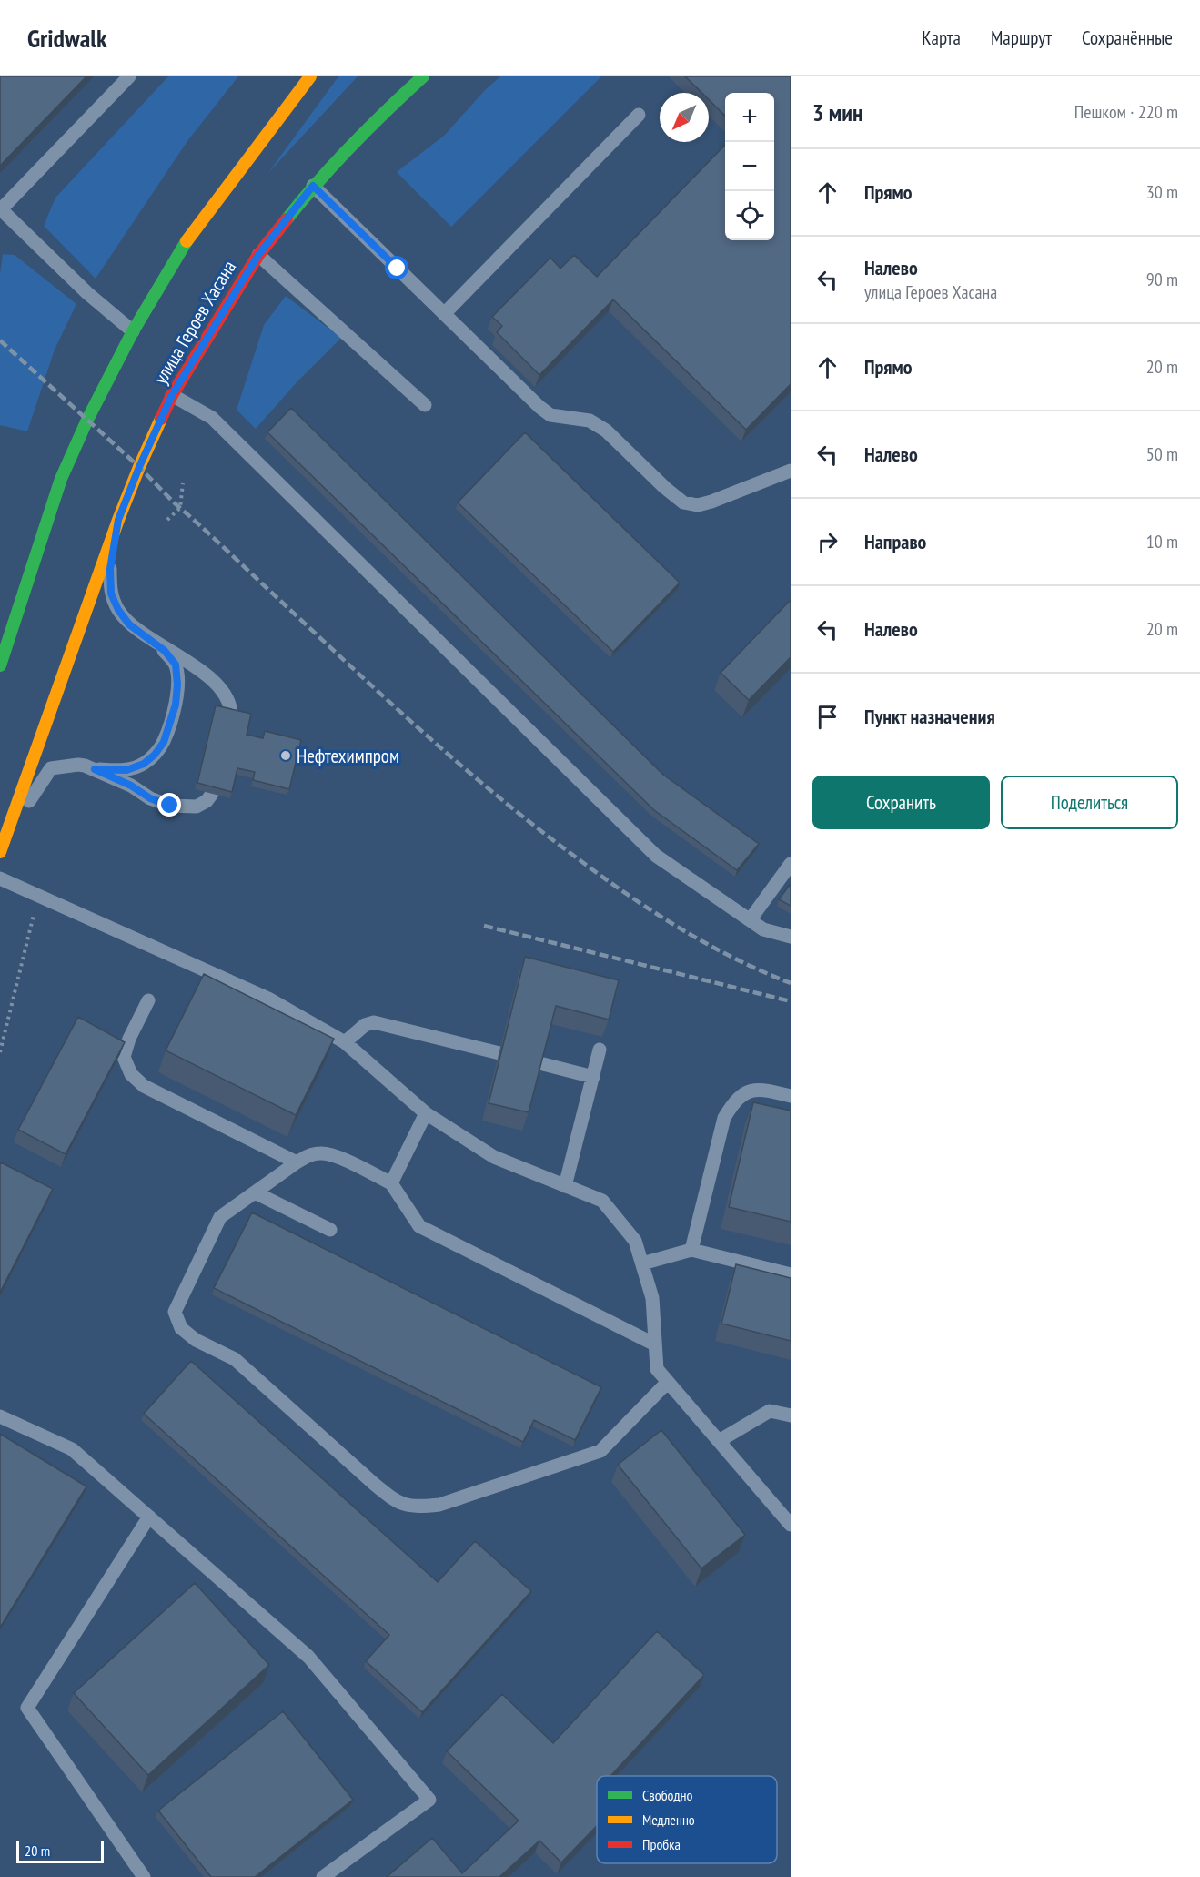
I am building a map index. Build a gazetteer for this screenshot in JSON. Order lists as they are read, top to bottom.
{
  "streets": {
    "main road": ["улица Героев Хасана"]
  },
  "places": ["Нефтехимпром"],
  "legend": ["Свободно", "Медленно", "Пробка"],
  "scale_bar": "20 m",
  "north": "bottom left",
  "page": {
    "header": "Gridwalk",
    "nav": ["Карта", "Маршрут", "Сохранённые"],
    "heading": ["3 мин", "Пешком · 220 m"],
    "map_buttons": ["+", "−"],
    "list": [
      ["Прямо", "30 m"],
      ["Налево", "улица Героев Хасана", "90 m"],
      ["Прямо", "20 m"],
      ["Налево", "50 m"],
      ["Направо", "10 m"],
      ["Налево", "20 m"],
      "Пункт назначения"
    ],
    "buttons": ["Сохранить", "Поделиться"],
    "scale": "20 m"
  }
}
